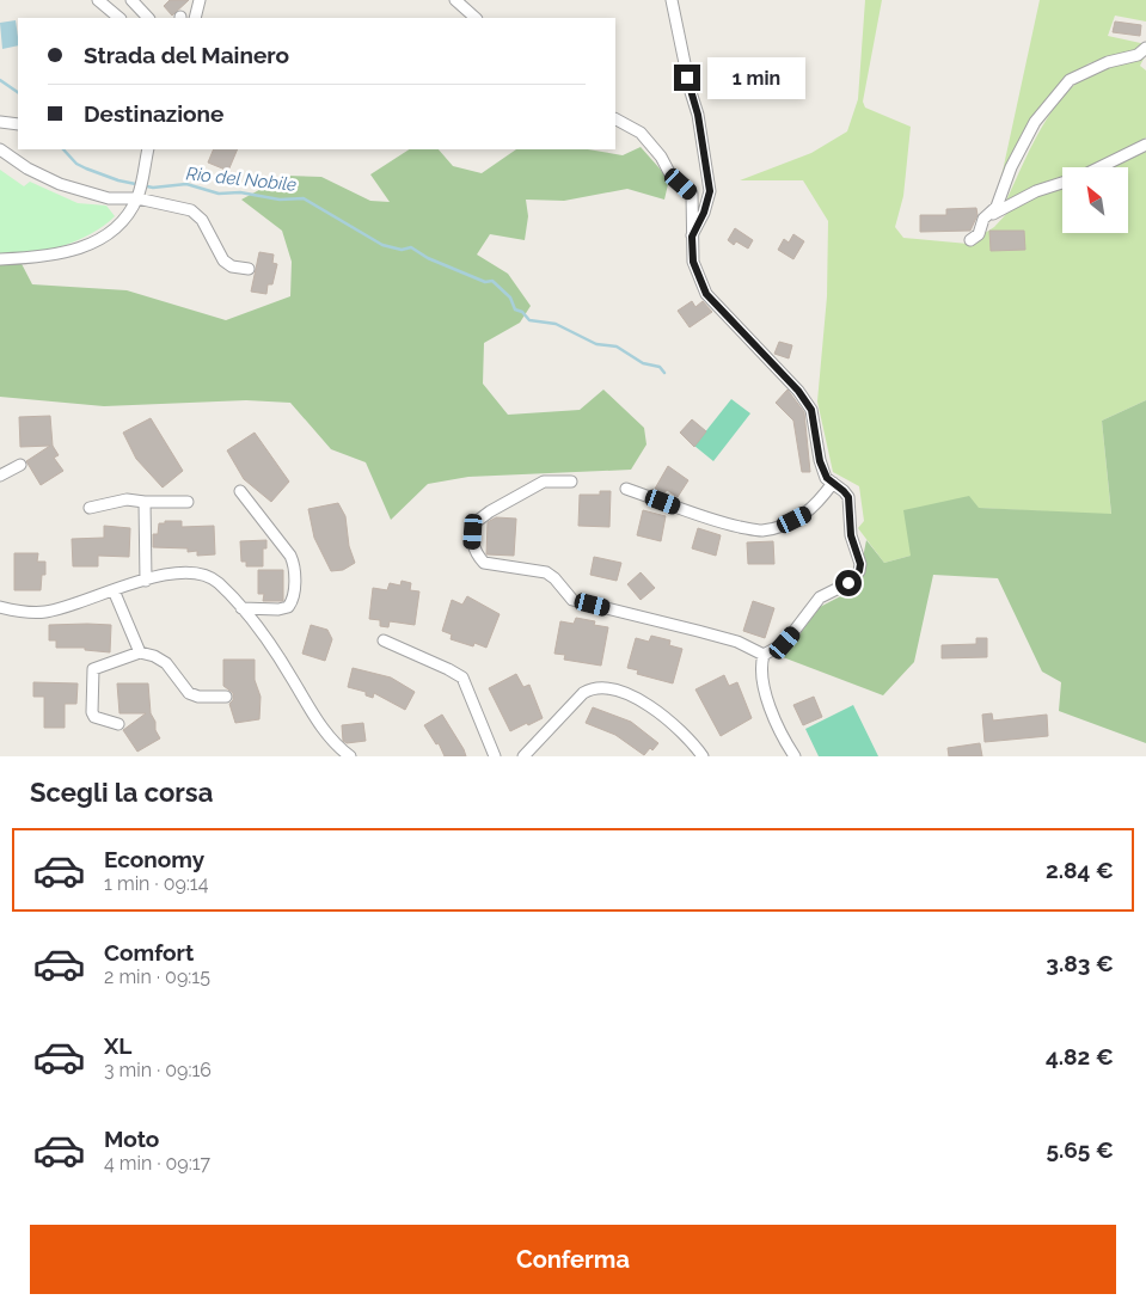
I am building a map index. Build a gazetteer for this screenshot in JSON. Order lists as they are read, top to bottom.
{
  "water": ["Rio del Nobile"],
  "north": "top left",
  "page": {
    "banner": ["Strada del Mainero", "Destinazione"],
    "bubble": "1 min",
    "heading": "Scegli la corsa",
    "list": [
      {
        "name": "Economy",
        "note": "1 min · 09:14",
        "value": "2.84 €"
      },
      {
        "name": "Comfort",
        "note": "2 min · 09:15",
        "value": "3.83 €"
      },
      {
        "name": "XL",
        "note": "3 min · 09:16",
        "value": "4.82 €"
      },
      {
        "name": "Moto",
        "note": "4 min · 09:17",
        "value": "5.65 €"
      }
    ],
    "buttons": "Conferma"
  }
}
